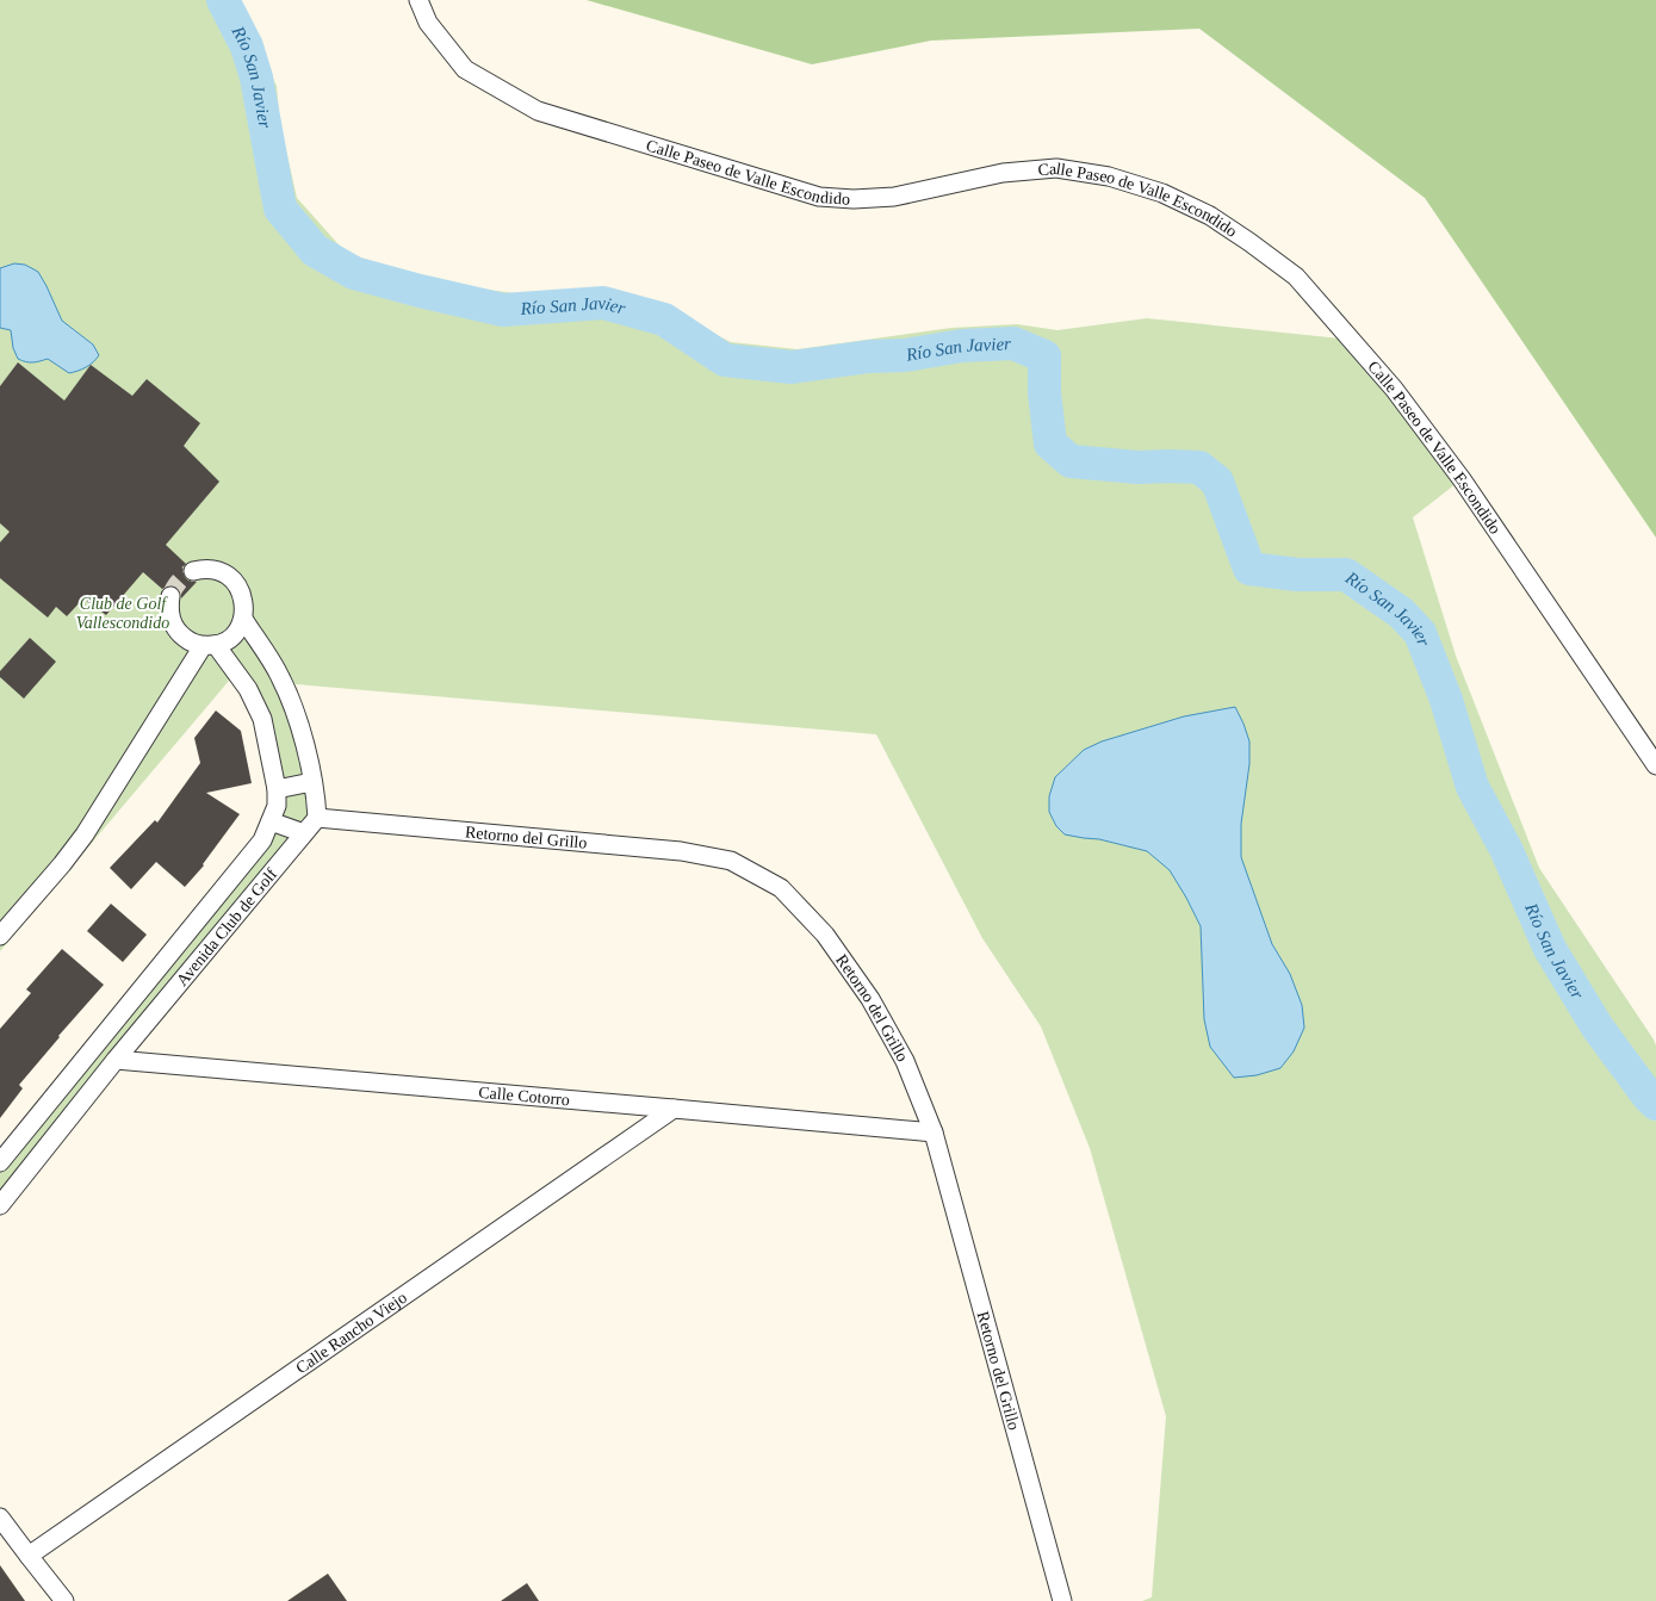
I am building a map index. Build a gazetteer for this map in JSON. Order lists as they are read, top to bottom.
{
  "streets": {
    "street": [
      "Calle Paseo de Valle Escondido",
      "Retorno del Grillo",
      "Avenida Club de Golf",
      "Calle Cotorro",
      "Calle Rancho Viejo"
    ]
  },
  "crossings": [
    ["Retorno del Grillo", "Avenida Club de Golf"],
    ["Retorno del Grillo", "Calle Cotorro"],
    ["Avenida Club de Golf", "Calle Cotorro"],
    ["Calle Cotorro", "Calle Rancho Viejo"]
  ],
  "water": ["Río San Javier"],
  "parks": ["Club de Golf Vallescondido"]
}
